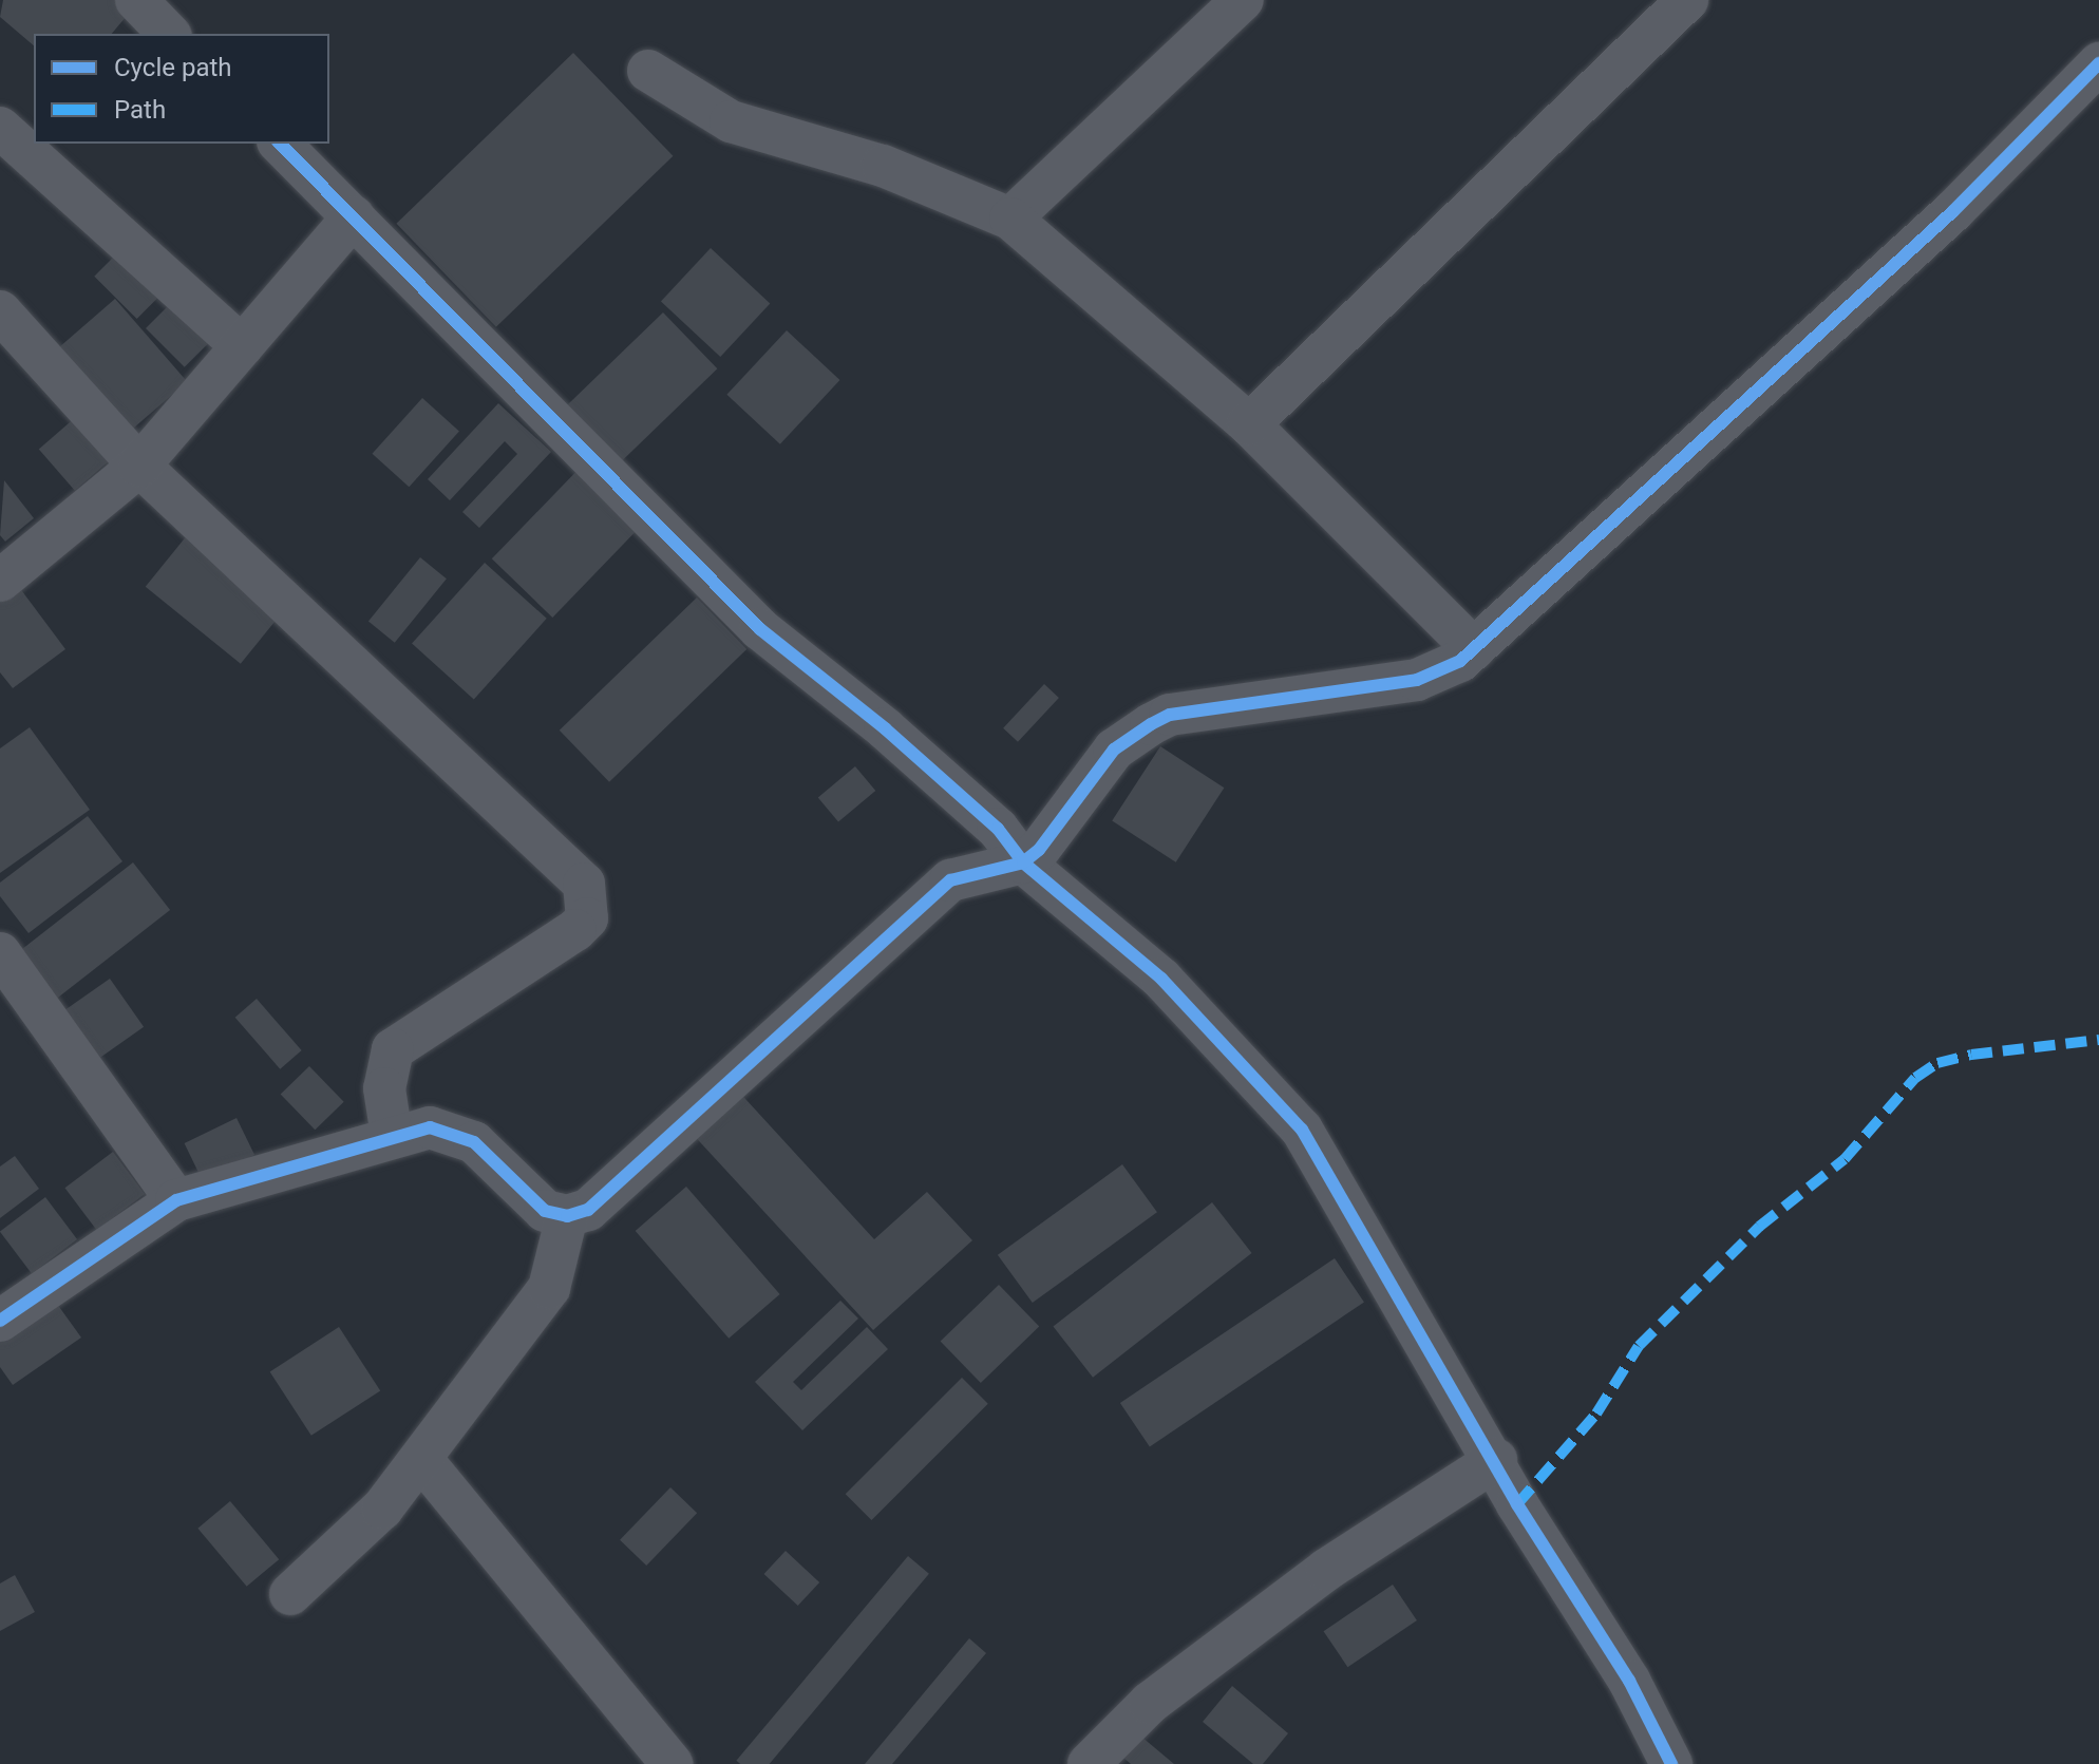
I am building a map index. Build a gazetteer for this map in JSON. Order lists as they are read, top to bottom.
{
  "legend": ["Cycle path", "Path"]
}
